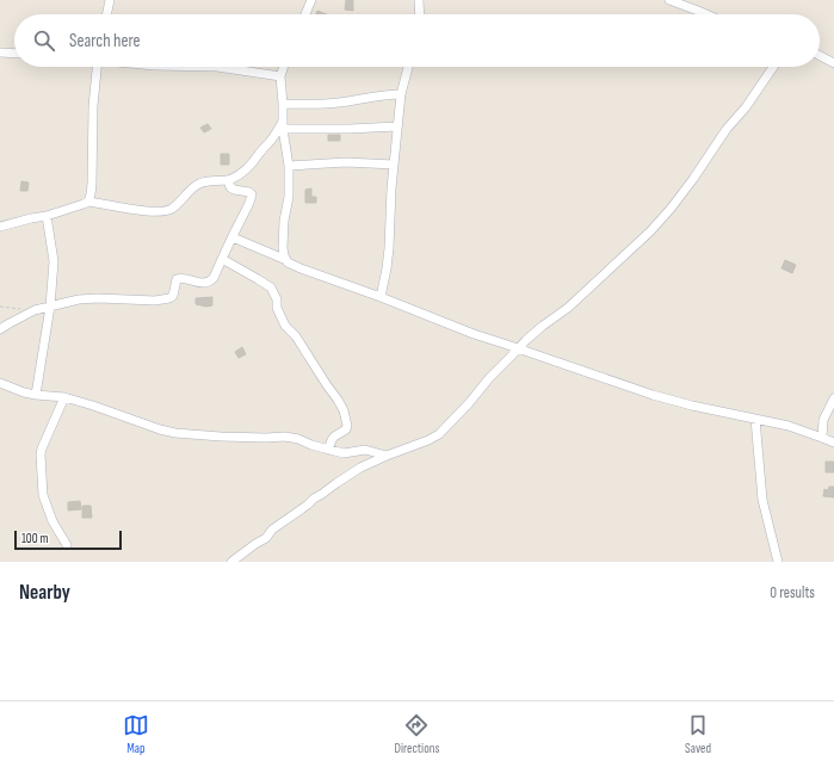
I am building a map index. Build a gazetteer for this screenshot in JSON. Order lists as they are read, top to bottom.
{
  "scale_bar": "100 m",
  "page": {
    "search": "Search here",
    "scale": "100 m",
    "heading": ["Nearby", "0 results"],
    "nav": ["Map", "Directions", "Saved"]
  }
}
